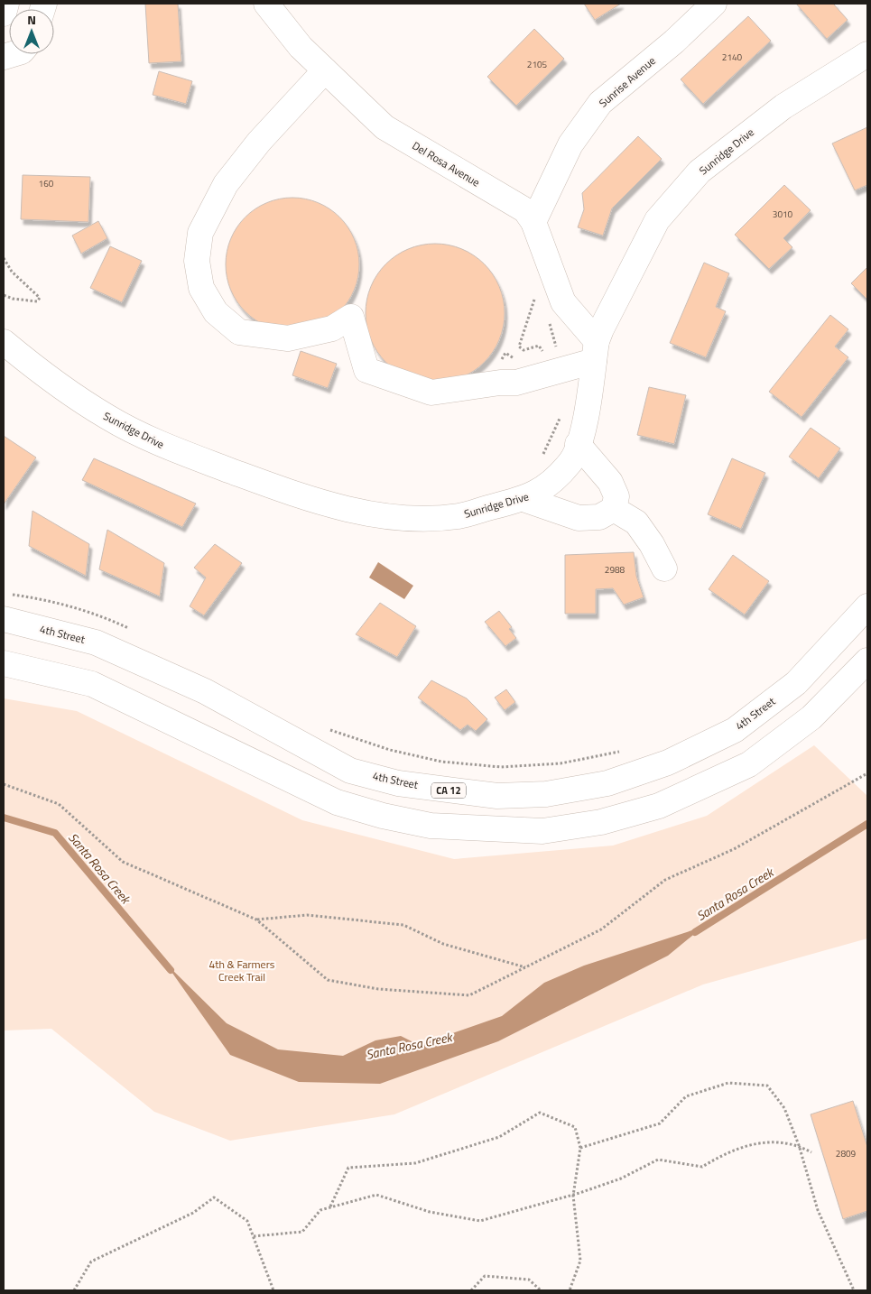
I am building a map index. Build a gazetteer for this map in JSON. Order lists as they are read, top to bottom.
{
  "streets": {
    "street": [
      "Sunrise Avenue",
      "Sunridge Drive",
      "Del Rosa Avenue",
      "4th Street",
      "CA 12"
    ]
  },
  "crossings": [
    ["Sunrise Avenue", "Del Rosa Avenue"],
    ["Sunridge Drive", "Del Rosa Avenue"]
  ],
  "water": ["Santa Rosa Creek"],
  "parks": ["4th & Farmers Creek Trail"],
  "house_numbers": [
    "2140",
    "2105",
    "160",
    "3010",
    "2988",
    "2809"
  ],
  "north": "top"
}
